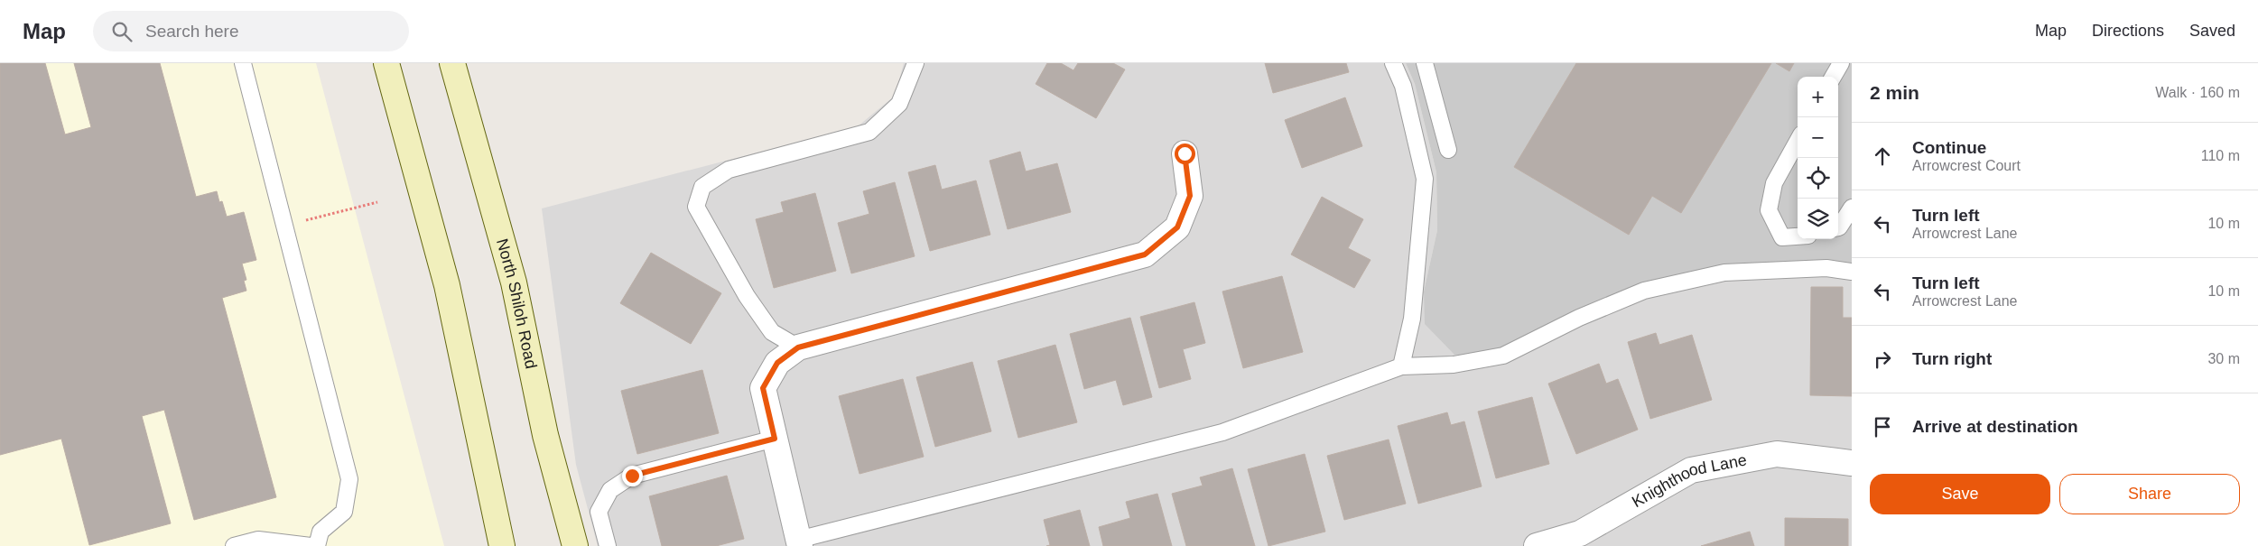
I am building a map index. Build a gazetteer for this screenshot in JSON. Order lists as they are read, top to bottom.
{
  "streets": {
    "main road": ["North Shiloh Road"],
    "street": ["Knighthood Lane"]
  },
  "page": {
    "header": "Map",
    "search": "Search here",
    "nav": ["Map", "Directions", "Saved"],
    "heading": ["2 min", "Walk · 160 m"],
    "map_buttons": ["+", "−"],
    "list": [
      ["Continue", "Arrowcrest Court", "110 m"],
      ["Turn left", "Arrowcrest Lane", "10 m"],
      ["Turn left", "Arrowcrest Lane", "10 m"],
      ["Turn right", "30 m"],
      "Arrive at destination"
    ],
    "buttons": ["Save", "Share"]
  }
}
